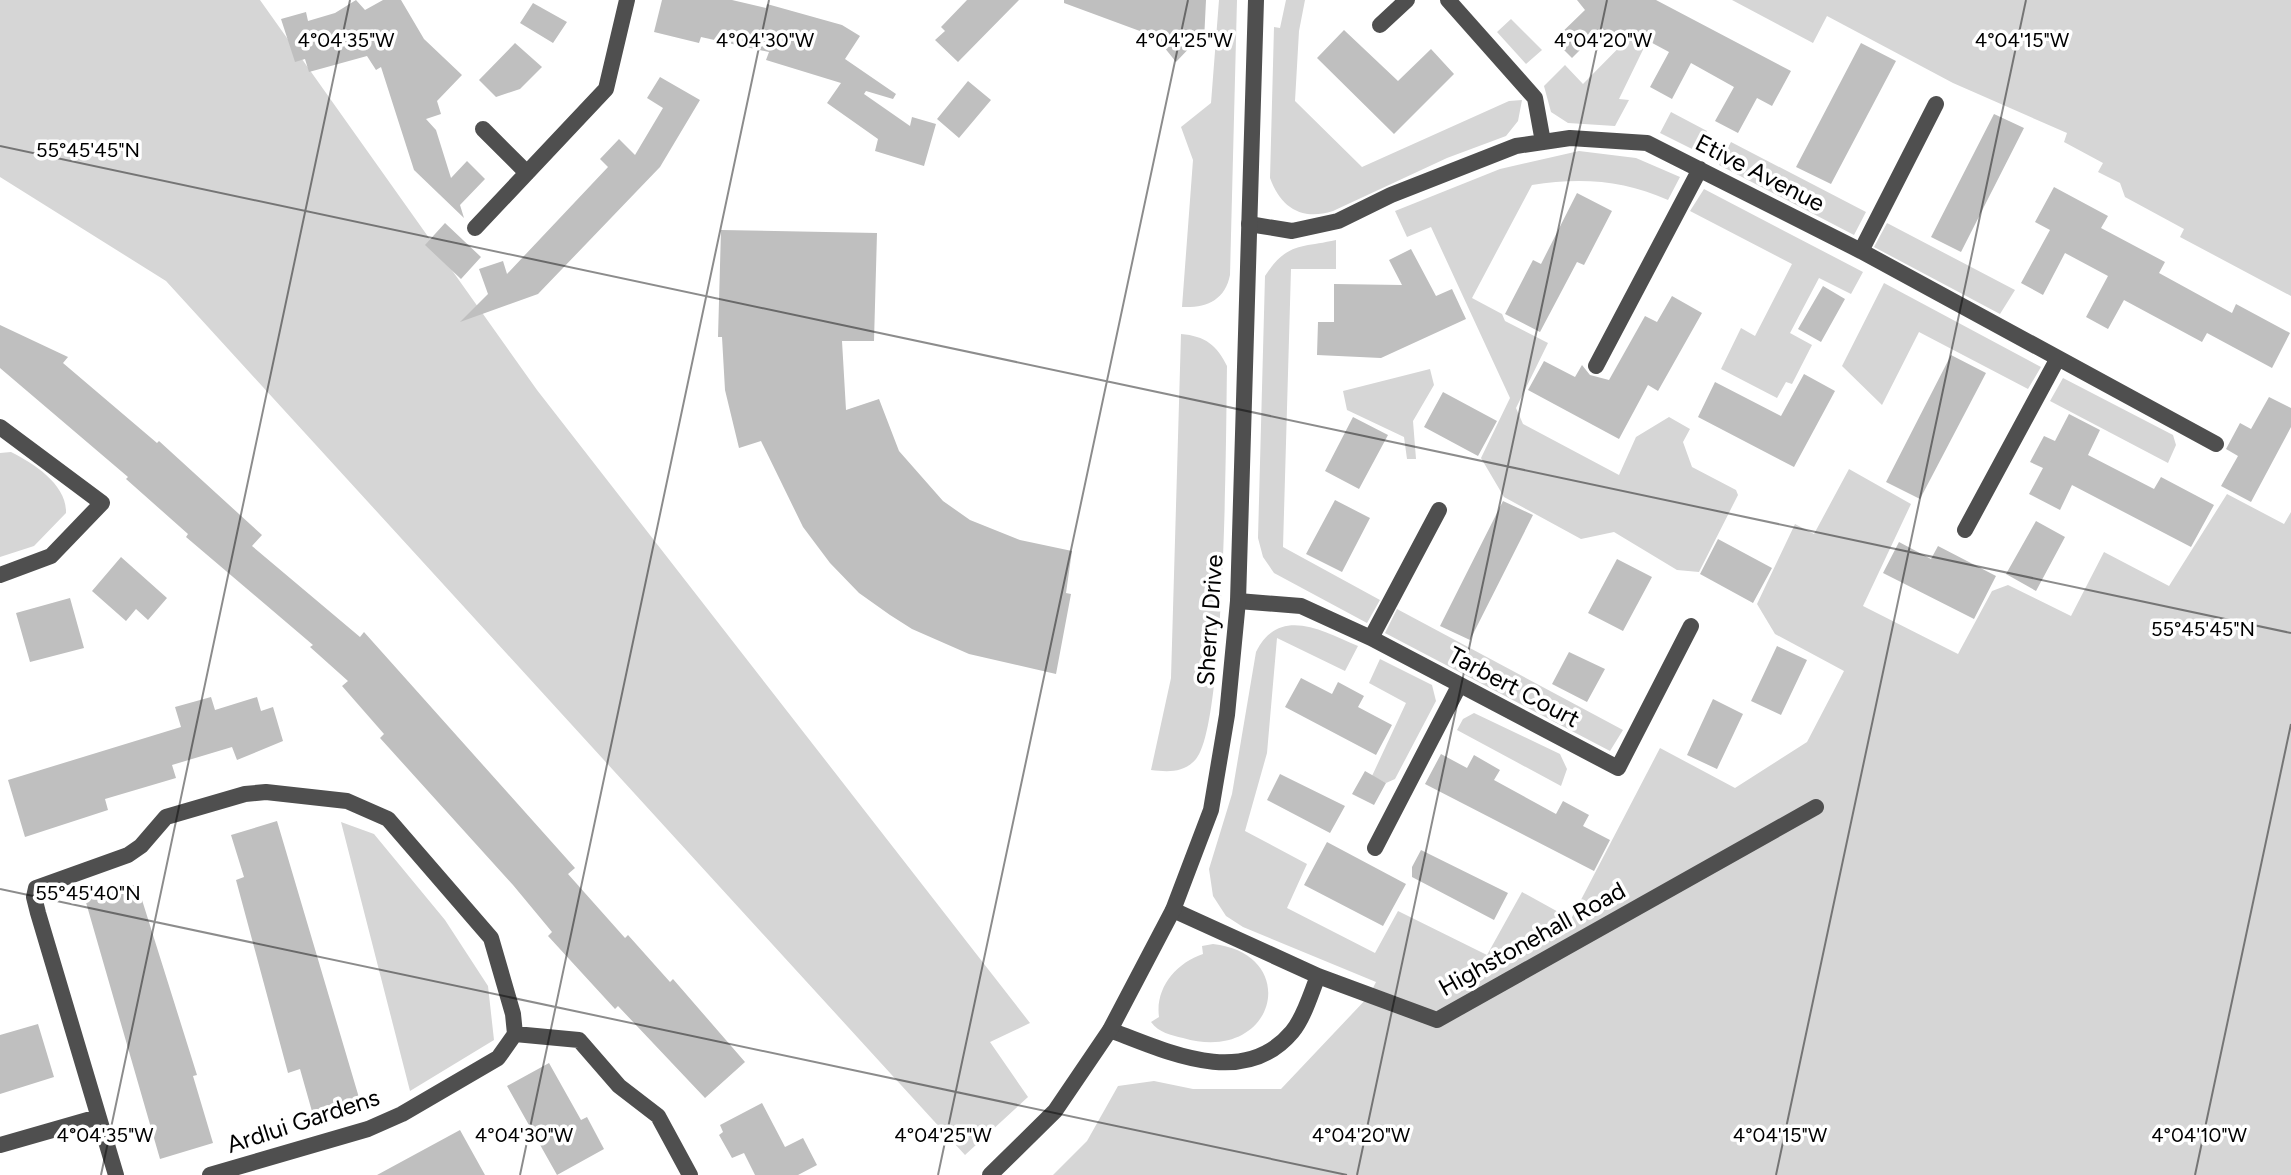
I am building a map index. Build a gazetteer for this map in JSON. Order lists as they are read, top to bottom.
{
  "streets": {
    "street": [
      "Etive Avenue",
      "Sherry Drive",
      "Tarbert Court",
      "Highstonehall Road",
      "Ardlui Gardens"
    ]
  },
  "crossings": [
    ["Etive Avenue", "Sherry Drive"],
    ["Sherry Drive", "Tarbert Court"],
    ["Sherry Drive", "Highstonehall Road"]
  ],
  "coordinates": [
    "4°04'35\"W",
    "4°04'30\"W",
    "4°04'25\"W",
    "4°04'20\"W",
    "4°04'15\"W",
    "55°45'45\"N",
    "55°45'40\"N",
    "4°04'10\"W"
  ]
}
